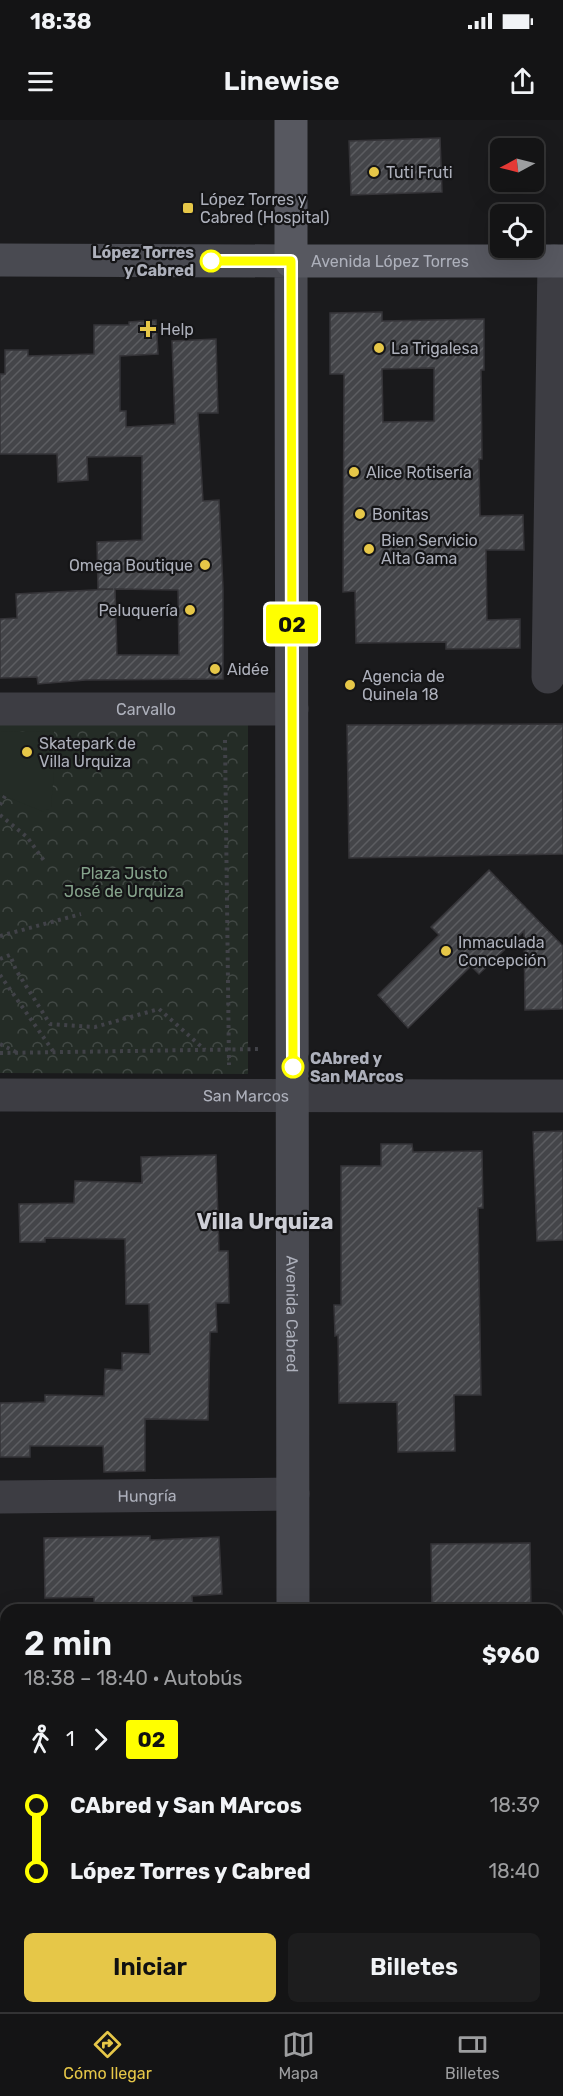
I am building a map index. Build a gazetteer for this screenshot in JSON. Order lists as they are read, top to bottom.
{
  "streets": {
    "main road": ["Avenida López Torres", "Avenida Cabred"],
    "street": ["Carvallo", "San Marcos", "Hungría"]
  },
  "crossings": [
    ["Avenida López Torres", "Avenida Cabred"],
    ["Carvallo", "Avenida Cabred"],
    ["San Marcos", "Avenida Cabred"],
    ["Avenida Cabred", "Hungría"]
  ],
  "districts": ["Villa Urquiza"],
  "parks": ["Plaza Justo José de Urquiza"],
  "places": {
    "other": [
      "Tuti Fruti",
      "López Torres y Cabred",
      "La Trigalesa",
      "Alice Rotisería",
      "Bonitas",
      "Bien Servicio Alta Gama",
      "Omega Boutique",
      "Peluquería",
      "Aidée",
      "Agencia de Quinela 18",
      "Skatepark de Villa Urquiza",
      "Inmaculada Concepción",
      "CAbred y San MArcos"
    ],
    "transit": ["López Torres y Cabred (Hospital)"],
    "health": ["Help"]
  },
  "lines": ["bus line 02"],
  "north": "left",
  "page": {
    "status": "18:38",
    "header": "Linewise",
    "on_map": "02",
    "heading": ["2 min", "18:38 – 18:40 · Autobús", "$960"],
    "legs": ["1", "02"],
    "list": [
      {
        "name": "CAbred y San MArcos",
        "value": "18:39"
      },
      {
        "name": "López Torres y Cabred",
        "value": "18:40"
      }
    ],
    "buttons": ["Iniciar", "Billetes"],
    "tabs": ["Cómo llegar", "Mapa", "Billetes"]
  }
}
